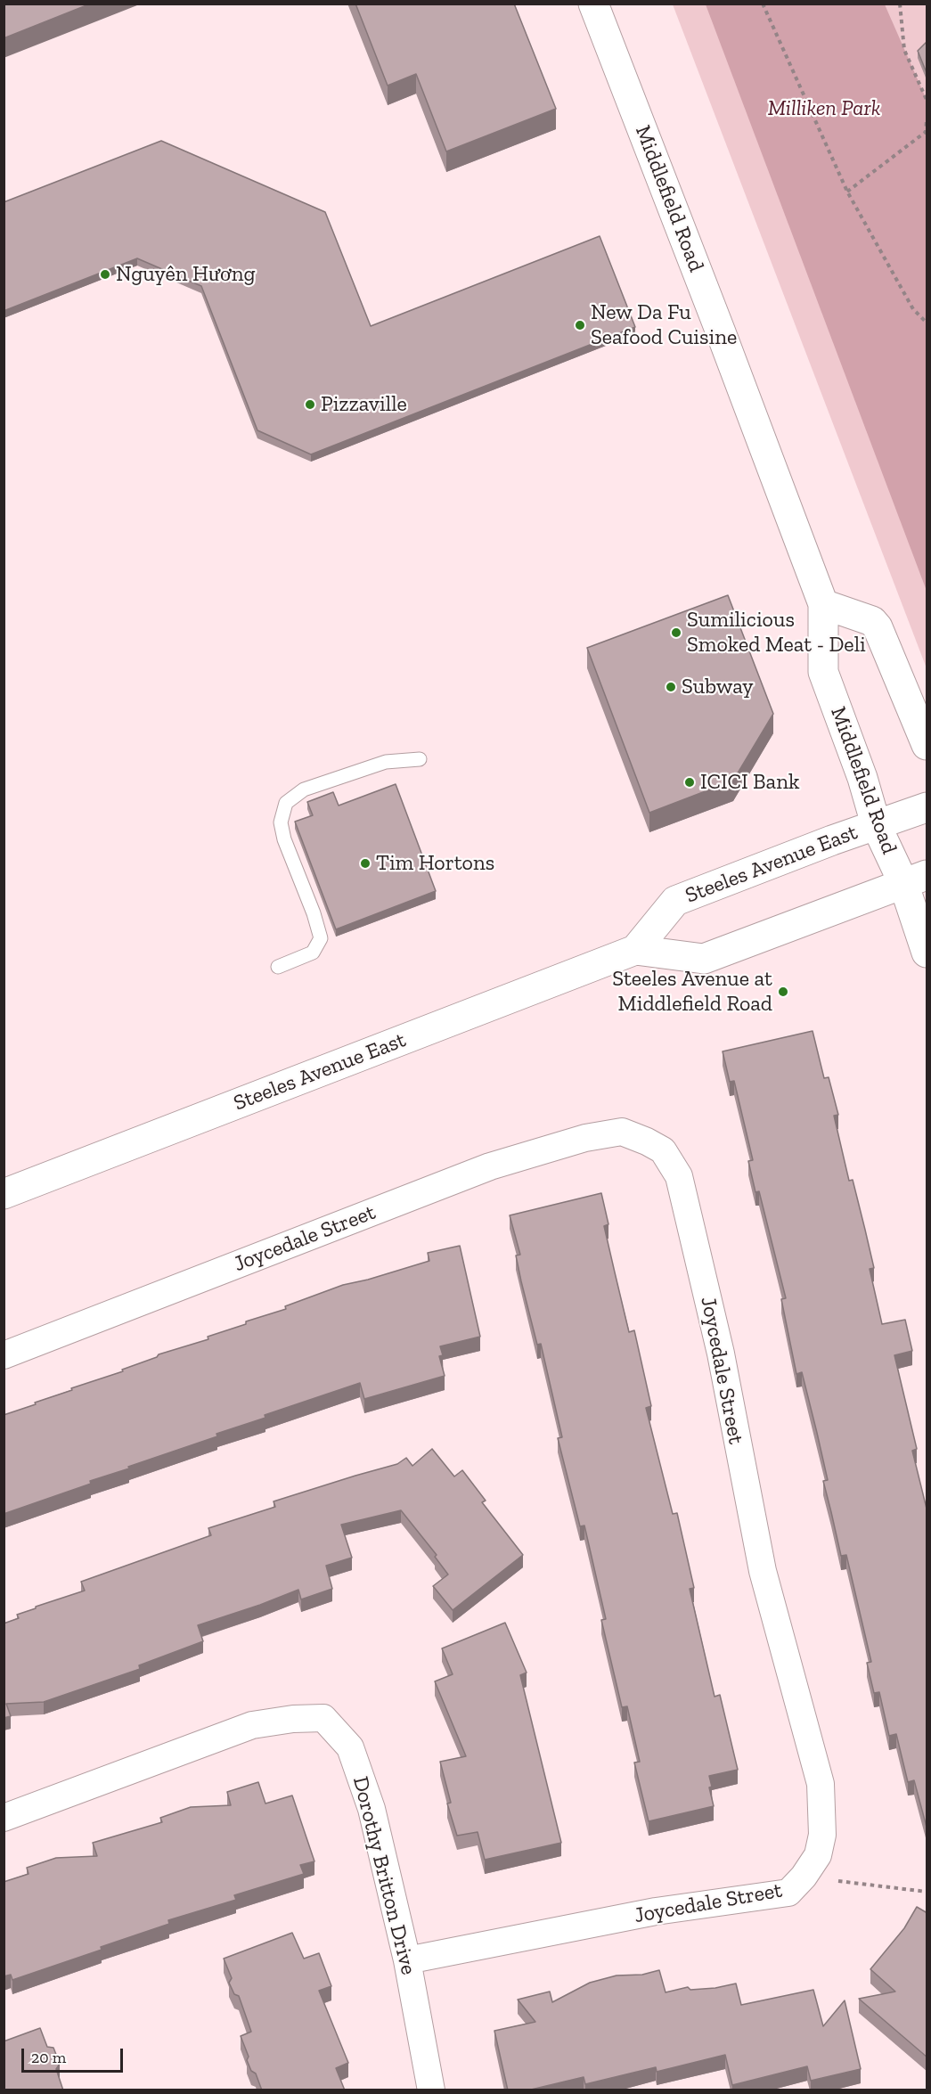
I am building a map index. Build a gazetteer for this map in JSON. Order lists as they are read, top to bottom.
{
  "streets": {
    "main road": ["Middlefield Road", "Steeles Avenue East"],
    "street": ["Joycedale Street", "Dorothy Britton Drive"]
  },
  "crossings": [
    ["Middlefield Road", "Steeles Avenue East"],
    ["Joycedale Street", "Dorothy Britton Drive"]
  ],
  "parks": ["Milliken Park"],
  "places": [
    "Nguyên Hương",
    "New Da Fu Seafood Cuisine",
    "Pizzaville",
    "Sumilicious Smoked Meat - Deli",
    "Subway",
    "ICICI Bank",
    "Tim Hortons",
    "Steeles Avenue at Middlefield Road"
  ],
  "scale_bar": "20 m"
}
